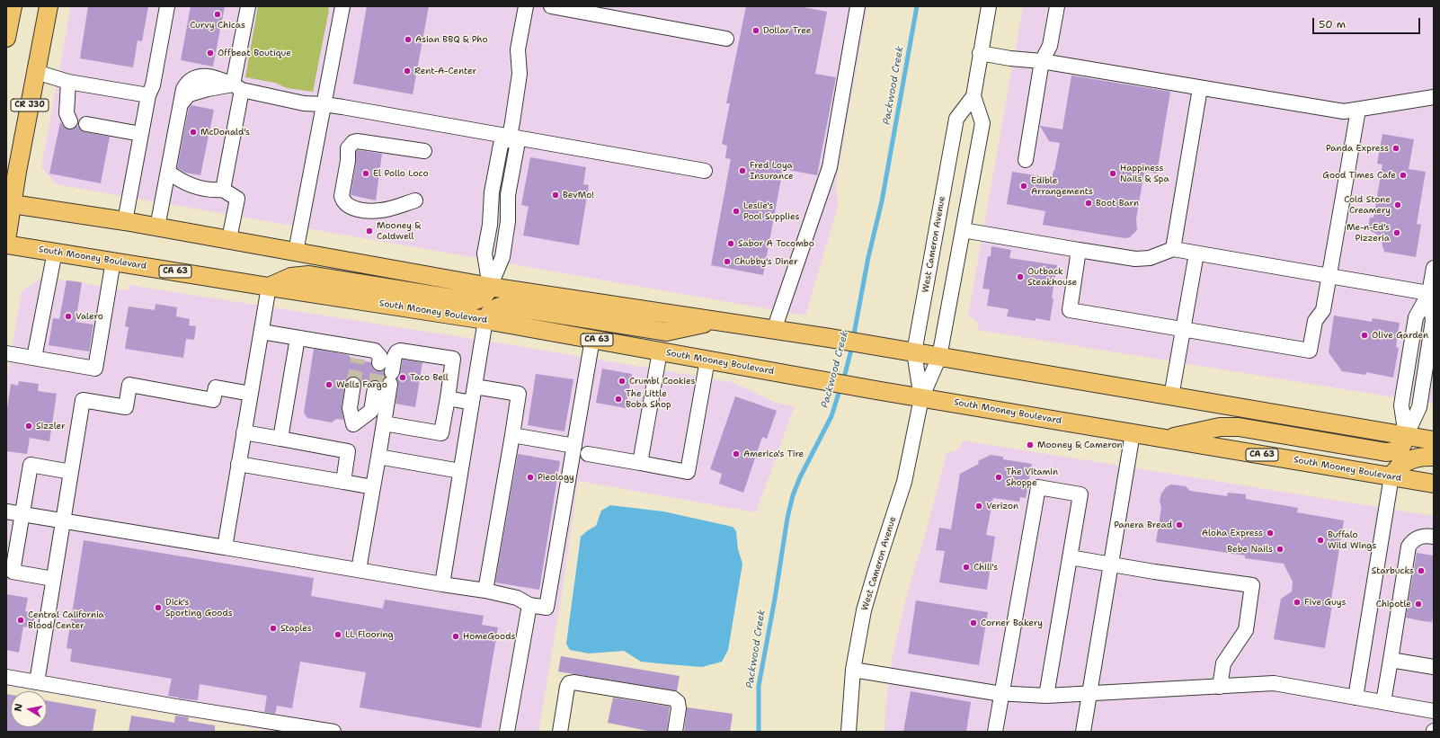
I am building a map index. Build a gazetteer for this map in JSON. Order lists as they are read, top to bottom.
{
  "streets": {
    "main road": ["CR J30", "South Mooney Boulevard", "CA 63"],
    "street": ["West Cameron Avenue"]
  },
  "crossings": [
    ["West Cameron Avenue", "South Mooney Boulevard"]
  ],
  "water": ["Packwood Creek"],
  "places": [
    "Curvy Chicas",
    "Dollar Tree",
    "Asian BBQ & Pho",
    "Offbeat Boutique",
    "Rent-A-Center",
    "McDonald's",
    "Panda Express",
    "Fred Loya Insurance",
    "El Pollo Loco",
    "Happiness Nails & Spa",
    "Good Times Cafe",
    "Edible Arrangements",
    "BevMo!",
    "Boot Barn",
    "Cold Stone Creamery",
    "Leslie's Pool Supplies",
    "Mooney & Caldwell",
    "Me-n-Ed's Pizzeria",
    "Sabor A Tocombo",
    "Chubby's Diner",
    "Outback Steakhouse",
    "Valero",
    "Olive Garden",
    "Taco Bell",
    "Crumbl Cookies",
    "Wells Fargo",
    "The Little Boba Shop",
    "Sizzler",
    "Mooney & Cameron",
    "America's Tire",
    "Pieology",
    "The Vitamin Shoppe",
    "Verizon",
    "Panera Bread",
    "Aloha Express",
    "Buffalo Wild Wings",
    "Bebe Nails",
    "Chili's",
    "Starbucks",
    "Five Guys",
    "Chipotle",
    "Dick's Sporting Goods",
    "Central California Blood Center",
    "Corner Bakery",
    "Staples",
    "LL Flooring",
    "HomeGoods"
  ],
  "scale_bar": "50 m",
  "north": "left"
}
